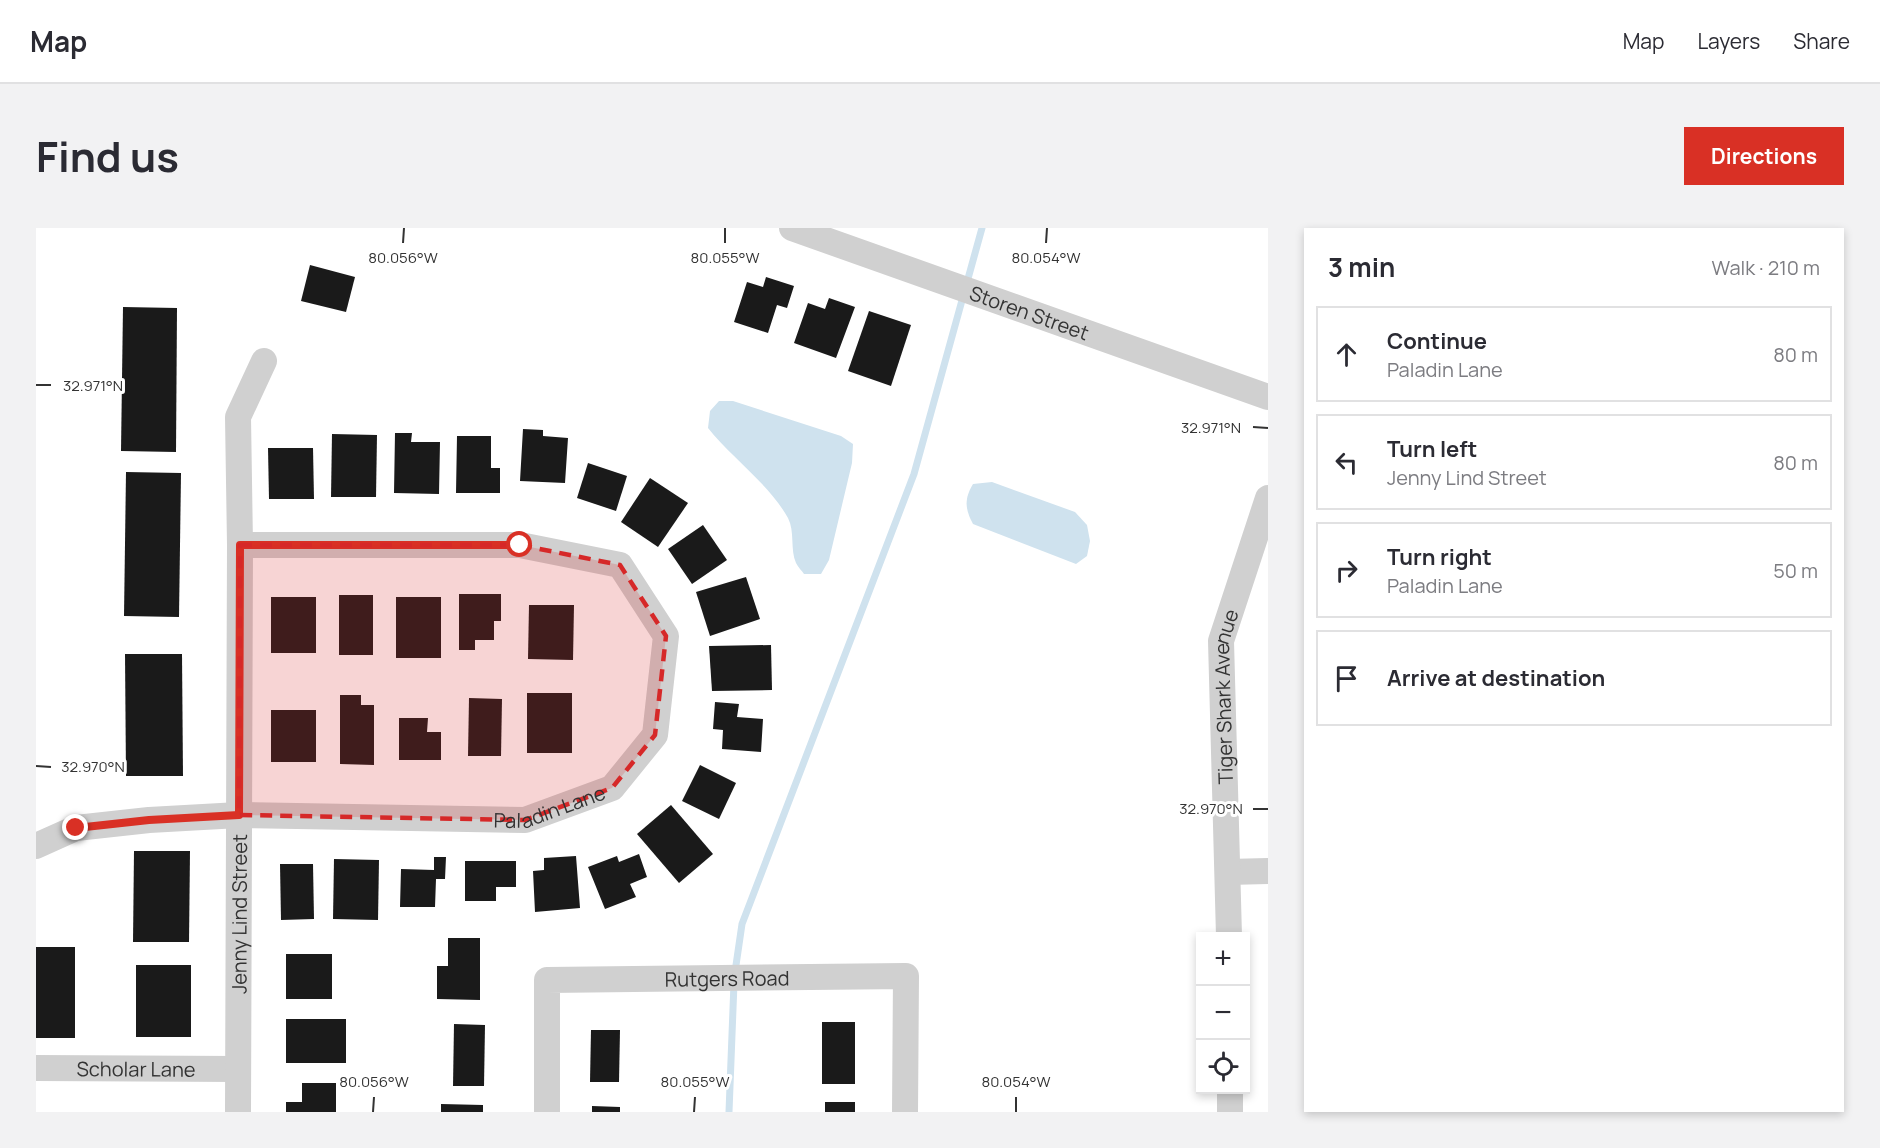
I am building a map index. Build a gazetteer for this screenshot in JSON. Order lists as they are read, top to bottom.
{
  "streets": {
    "street": [
      "Storen Street",
      "Tiger Shark Avenue",
      "Paladin Lane",
      "Jenny Lind Street",
      "Rutgers Road",
      "Scholar Lane"
    ]
  },
  "crossings": [
    ["Paladin Lane", "Jenny Lind Street"],
    ["Jenny Lind Street", "Scholar Lane"]
  ],
  "page": {
    "header": "Map",
    "nav": ["Map", "Layers", "Share"],
    "title": "Find us",
    "buttons": "Directions",
    "heading": ["3 min", "Walk · 210 m"],
    "list": [
      ["Continue", "Paladin Lane", "80 m"],
      ["Turn left", "Jenny Lind Street", "80 m"],
      ["Turn right", "Paladin Lane", "50 m"],
      "Arrive at destination"
    ],
    "map_buttons": ["+", "−"]
  },
  "coordinates": [
    "80.056°W",
    "80.055°W",
    "80.054°W",
    "32.971°N",
    "32.970°N"
  ]
}
